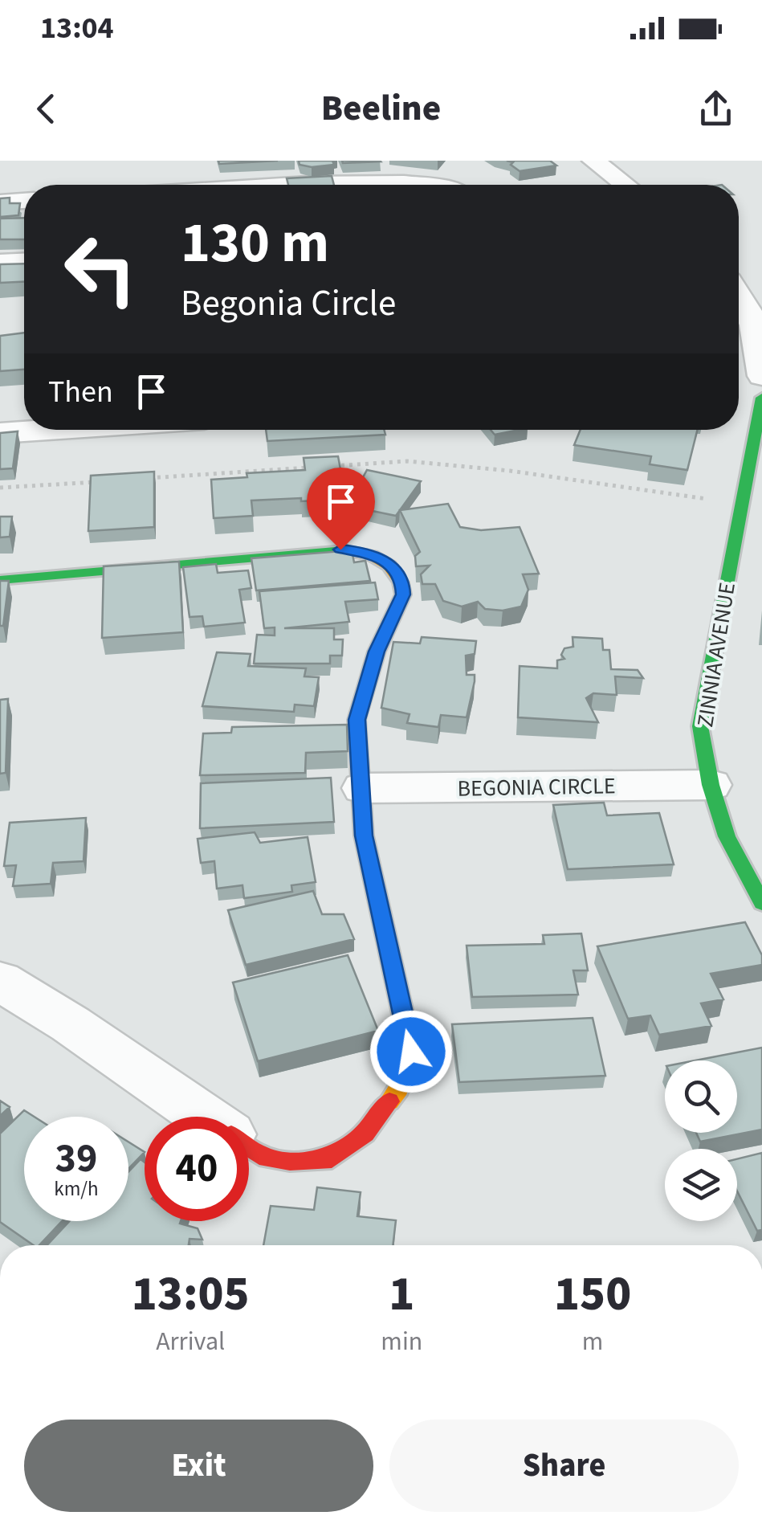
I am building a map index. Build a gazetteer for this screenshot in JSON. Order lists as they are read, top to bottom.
{
  "streets": {
    "street": ["ZINNIA AVENUE", "BEGONIA CIRCLE"]
  },
  "crossings": [
    ["ZINNIA AVENUE", "BEGONIA CIRCLE"]
  ],
  "page": {
    "status": "13:04",
    "header": "Beeline",
    "turn": ["130 m", "Begonia Circle"],
    "then": "Then",
    "speed": "39 km/h",
    "limit": "40",
    "eta": [
      "13:05",
      "Arrival",
      "1",
      "min",
      "150",
      "m"
    ],
    "buttons": ["Exit", "Share"]
  }
}
